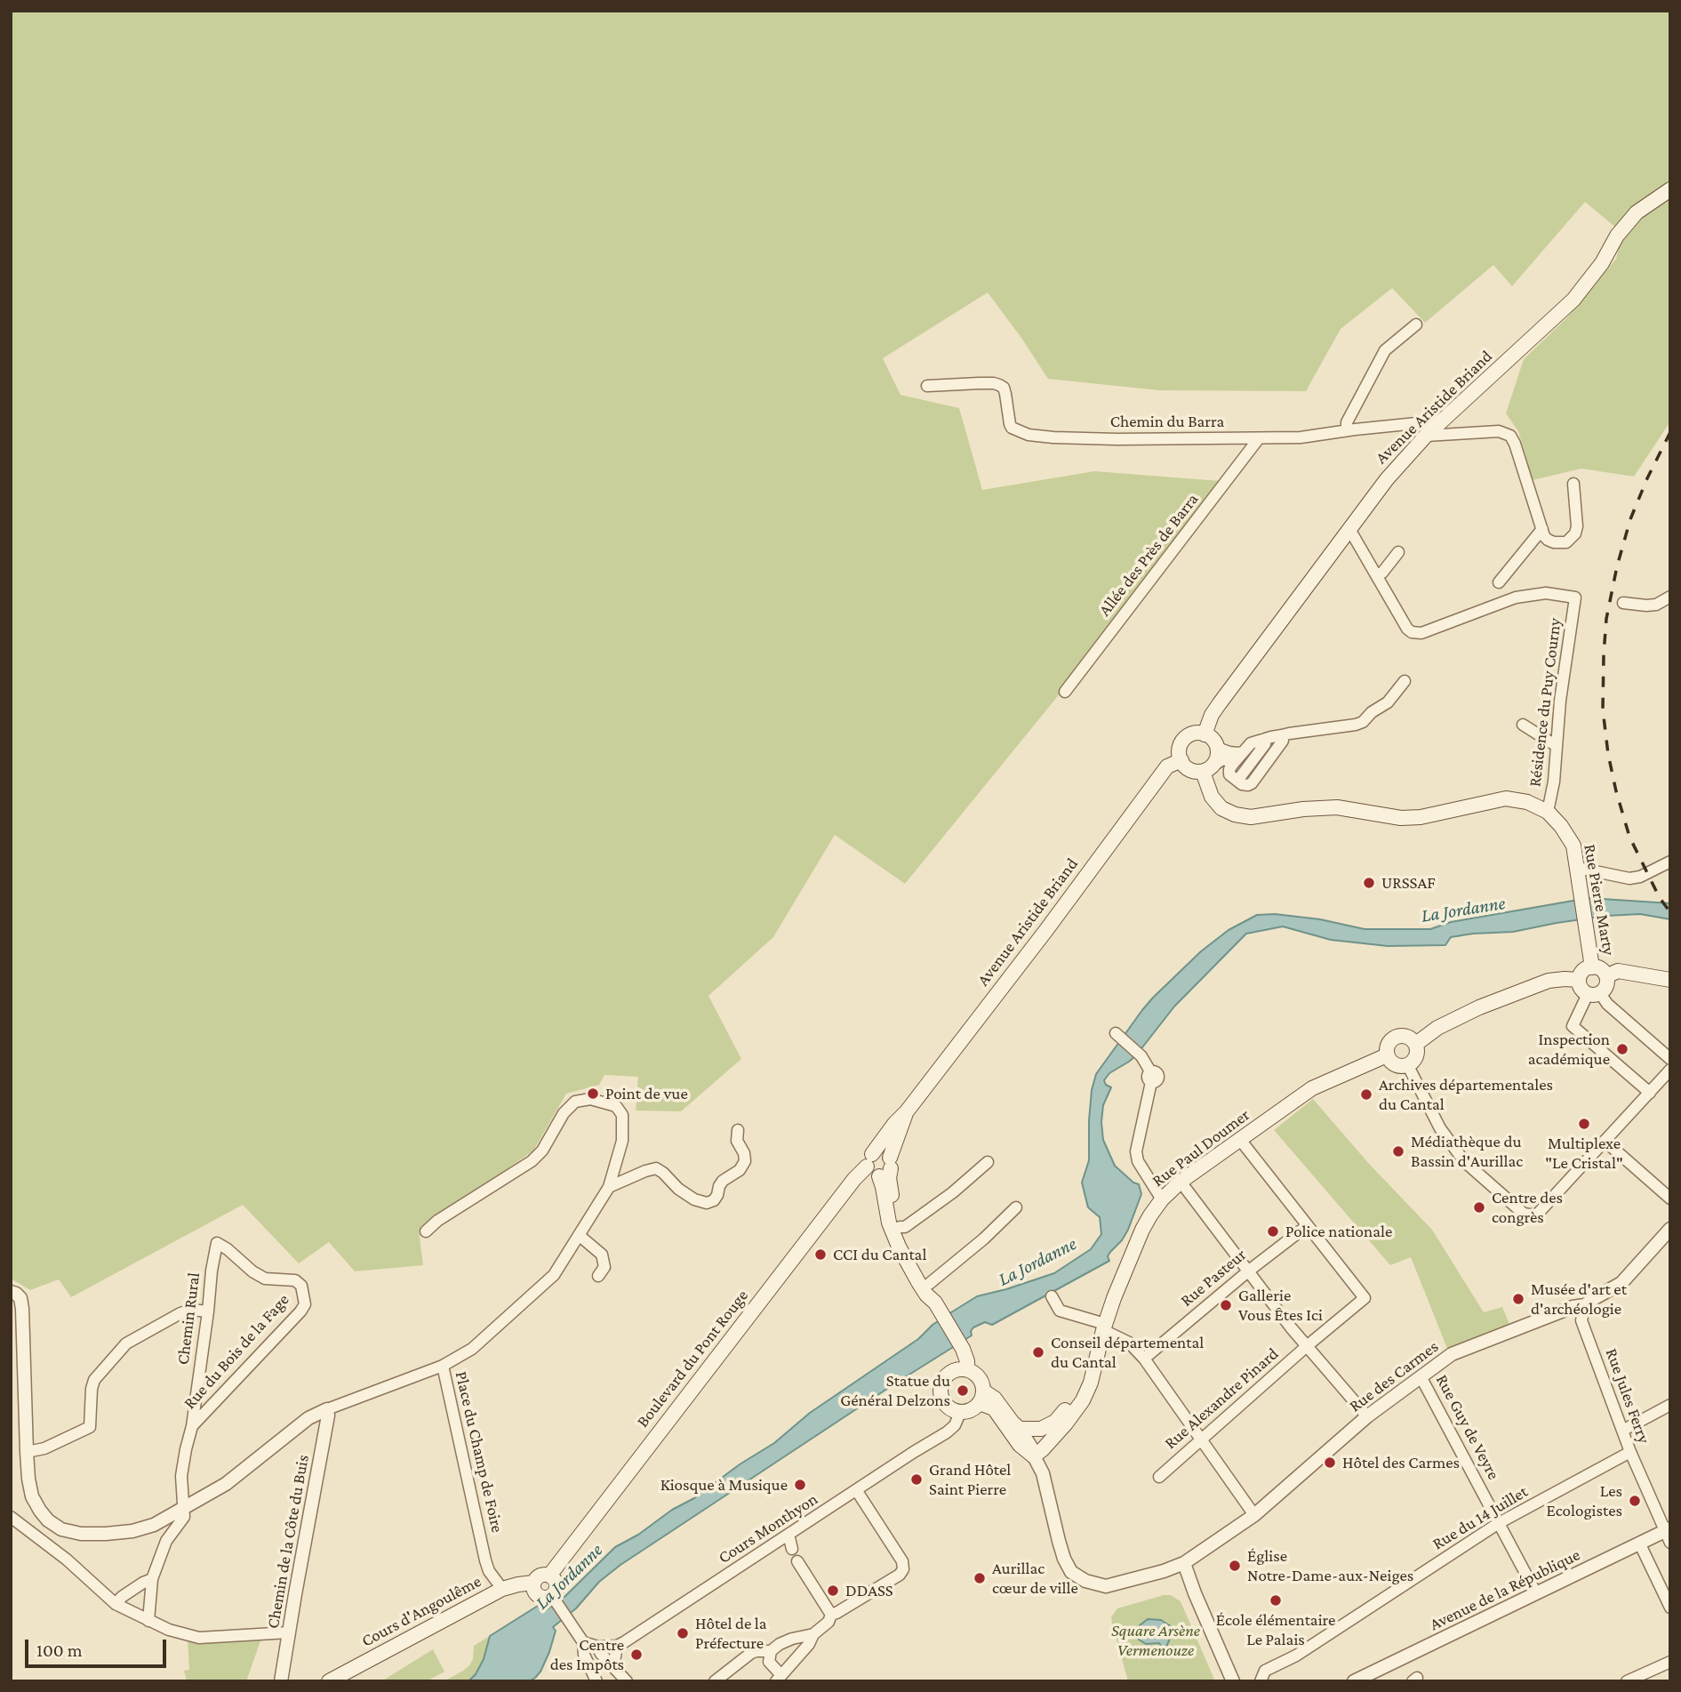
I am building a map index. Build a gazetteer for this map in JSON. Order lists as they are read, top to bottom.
{
  "streets": {
    "main road": [
      "Avenue Aristide Briand",
      "Rue Pierre Marty",
      "Rue Paul Doumer",
      "Boulevard du Pont Rouge",
      "Cours d'Angoulême"
    ],
    "street": [
      "Chemin du Barra",
      "Allée des Près de Barra",
      "Résidence du Puy Courny",
      "Rue Pasteur",
      "Chemin Rural",
      "Rue du Bois de la Fage",
      "Rue des Carmes",
      "Rue Jules Ferry",
      "Rue Alexandre Pinard",
      "Rue Guy de Veyre",
      "Place du Champ de Foire",
      "Rue du 14 Juillet",
      "Cours Monthyon",
      "Chemin de la Côte du Buis",
      "Avenue de la République"
    ]
  },
  "crossings": [
    ["Avenue Aristide Briand", "Chemin du Barra"],
    ["Avenue Aristide Briand", "Rue Pierre Marty"],
    ["Avenue Aristide Briand", "Boulevard du Pont Rouge"],
    ["Avenue Aristide Briand", "Cours Monthyon"],
    ["Chemin du Barra", "Allée des Près de Barra"],
    ["Résidence du Puy Courny", "Rue Pierre Marty"],
    ["Rue Paul Doumer", "Rue des Carmes"],
    ["Rue Pasteur", "Rue Alexandre Pinard"],
    ["Chemin Rural", "Rue du Bois de la Fage"],
    ["Boulevard du Pont Rouge", "Cours d'Angoulême"],
    ["Rue des Carmes", "Rue Jules Ferry"],
    ["Rue des Carmes", "Rue Guy de Veyre"],
    ["Rue Jules Ferry", "Rue du 14 Juillet"],
    ["Rue Jules Ferry", "Avenue de la République"],
    ["Rue Guy de Veyre", "Rue du 14 Juillet"],
    ["Rue Guy de Veyre", "Avenue de la République"],
    ["Place du Champ de Foire", "Chemin de la Côte du Buis"],
    ["Place du Champ de Foire", "Cours d'Angoulême"]
  ],
  "water": ["La Jordanne"],
  "parks": ["Square Arsène Vermenouze"],
  "places": [
    "URSSAF",
    "Inspection académique",
    "Point de vue",
    "Archives départementales du Cantal",
    "Multiplexe \"Le Cristal\"",
    "Médiathèque du Bassin d'Aurillac",
    "Centre des congrès",
    "Police nationale",
    "CCI du Cantal",
    "Musée d'art et d'archéologie",
    "Gallerie Vous Êtes Ici",
    "Conseil départemental du Cantal",
    "Statue du Général Delzons",
    "Hôtel des Carmes",
    "Grand Hôtel Saint Pierre",
    "Kiosque à Musique",
    "Les Ecologistes",
    "Église Notre-Dame-aux-Neiges",
    "Aurillac cœur de ville",
    "DDASS",
    "École élémentaire Le Palais",
    "Hôtel de la Préfecture",
    "Centre des Impôts"
  ],
  "scale_bar": "100 m"
}
